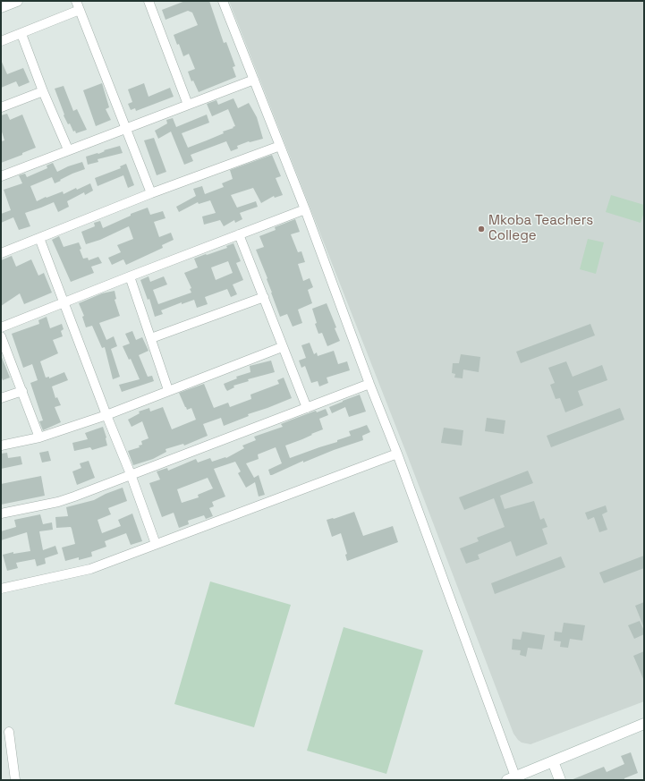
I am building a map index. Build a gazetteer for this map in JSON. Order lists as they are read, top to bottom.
{
  "places": ["Mkoba Teachers College"]
}
